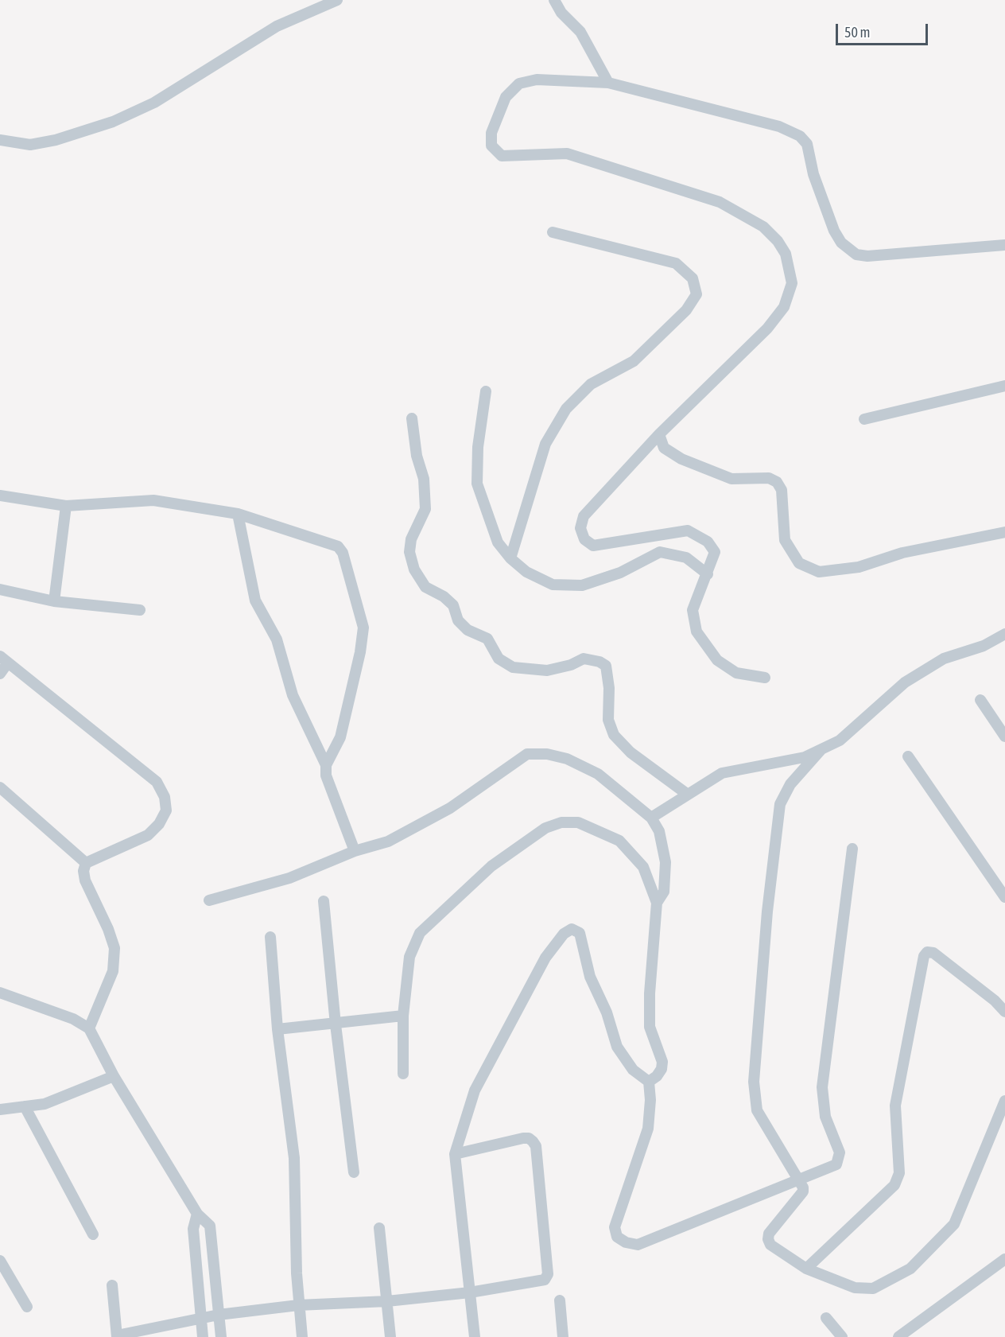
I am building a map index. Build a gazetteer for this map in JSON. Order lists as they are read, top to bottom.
{
  "scale_bar": "50 m"
}
